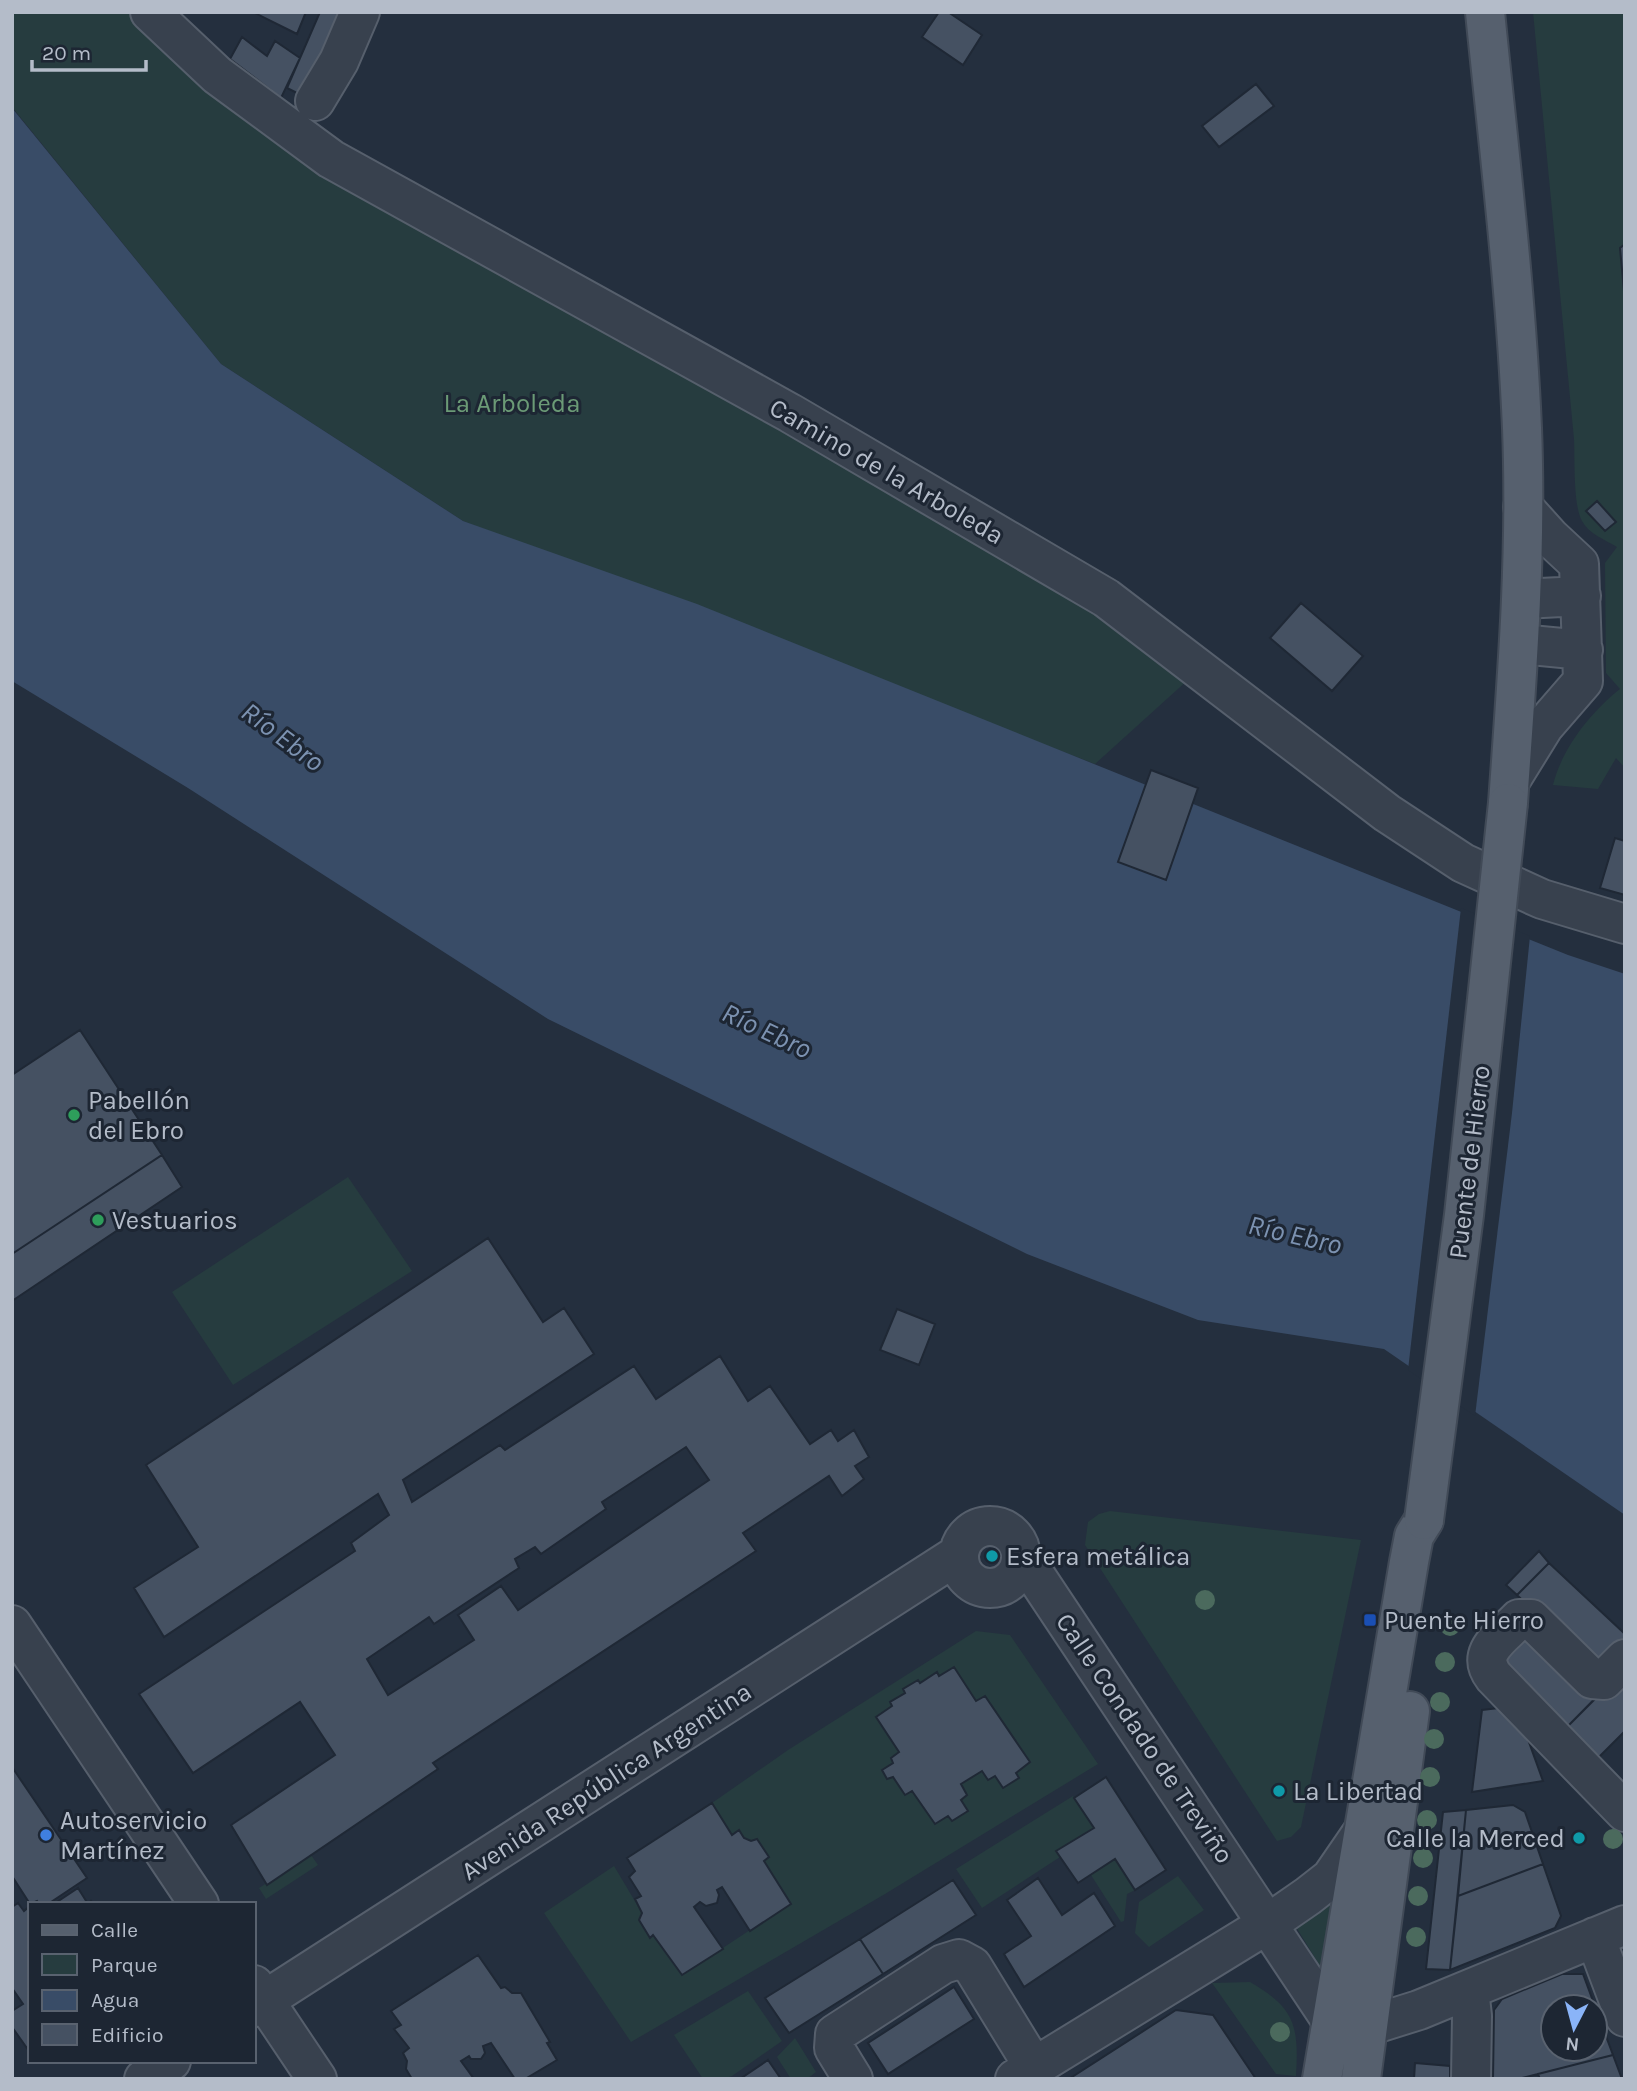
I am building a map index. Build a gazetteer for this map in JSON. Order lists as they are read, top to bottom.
{
  "streets": {
    "main road": ["Puente de Hierro"],
    "street": ["Camino de la Arboleda", "Calle Condado de Treviño", "Avenida República Argentina"]
  },
  "crossings": [
    ["Calle Condado de Treviño", "Avenida República Argentina"]
  ],
  "water": ["Río Ebro"],
  "parks": ["La Arboleda"],
  "places": {
    "other": [
      "Pabellón del Ebro",
      "Vestuarios",
      "Esfera metálica",
      "La Libertad",
      "Autoservicio Martínez",
      "Calle la Merced"
    ],
    "transit": ["Puente Hierro"]
  },
  "legend": [
    "Calle",
    "Parque",
    "Agua",
    "Edificio"
  ],
  "scale_bar": "20 m",
  "north": "bottom"
}
